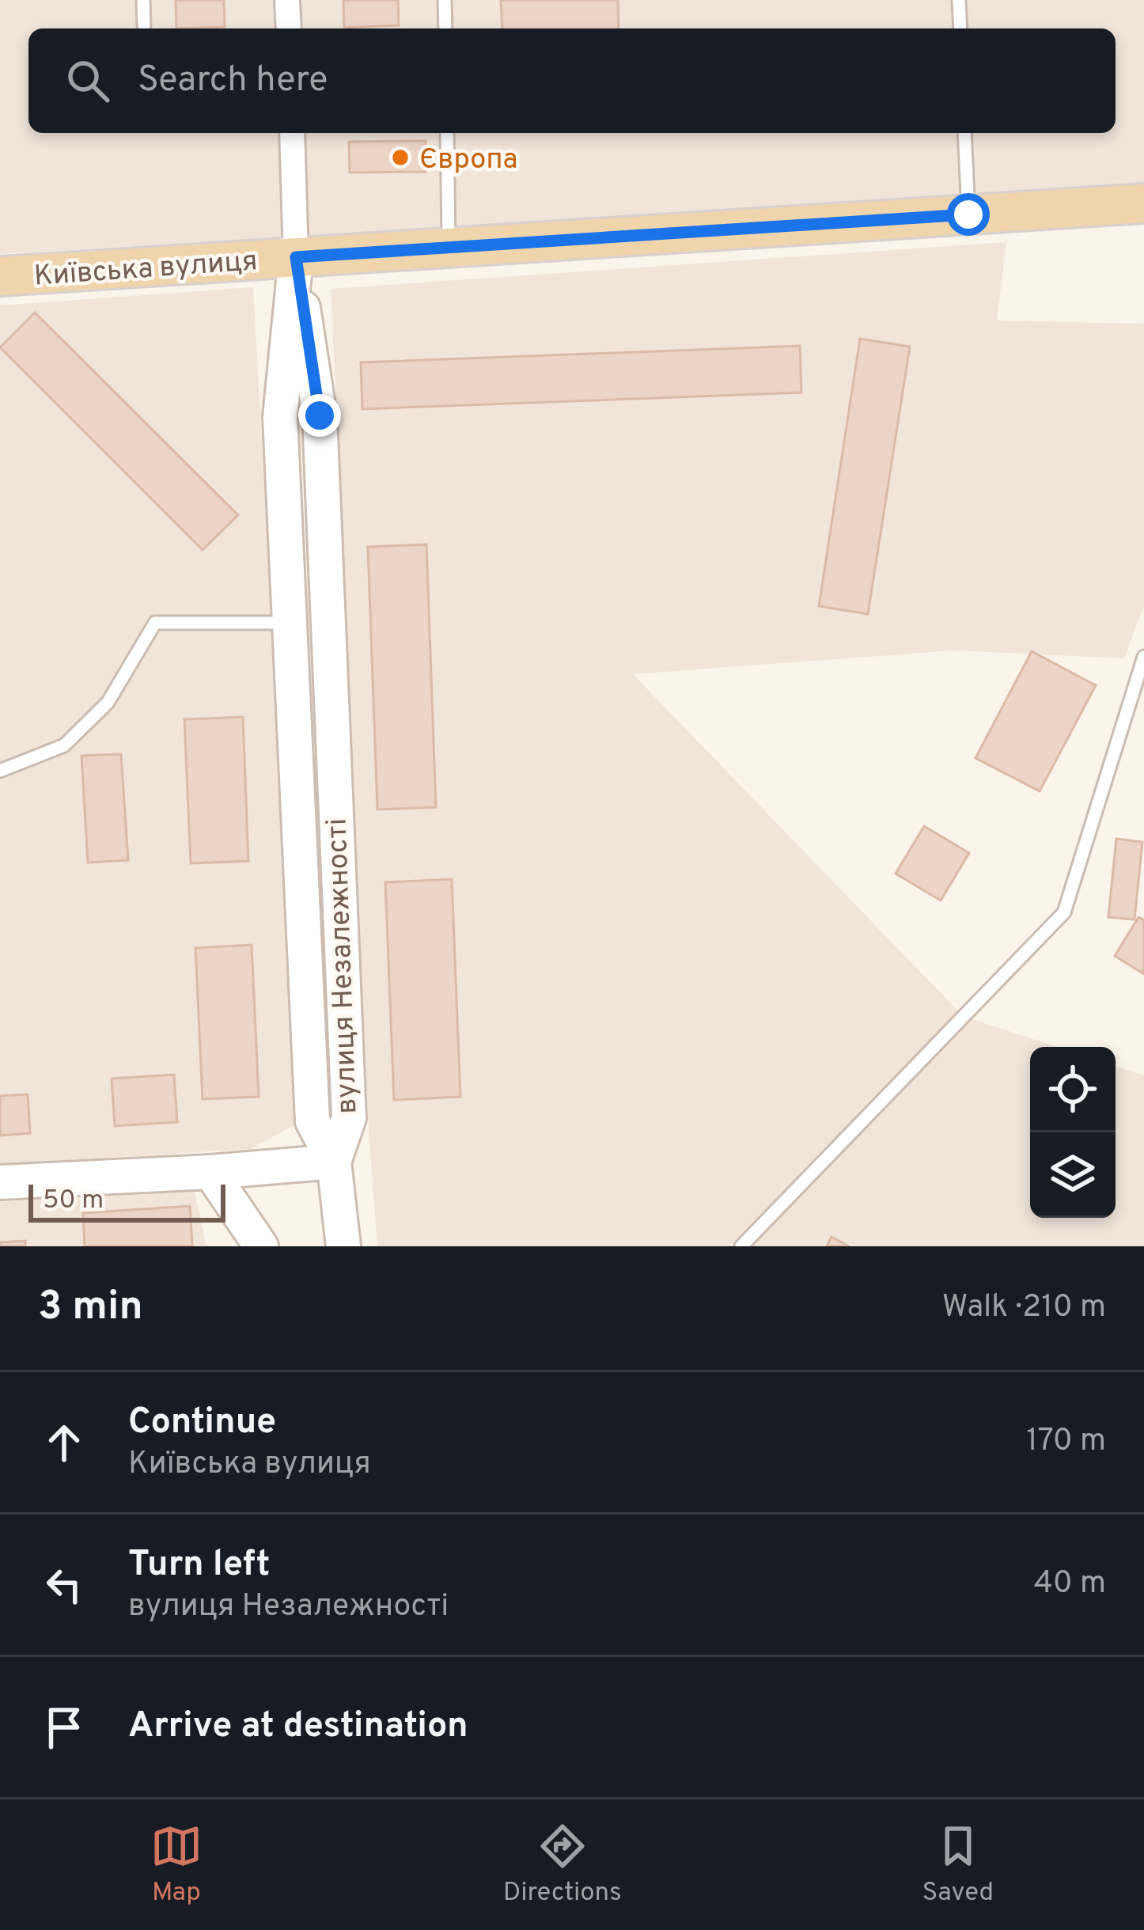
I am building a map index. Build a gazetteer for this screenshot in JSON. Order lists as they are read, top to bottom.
{
  "streets": {
    "main road": ["Київська вулиця"],
    "street": ["вулиця Незалежності"]
  },
  "crossings": [
    ["Київська вулиця", "вулиця Незалежності"]
  ],
  "places": ["Європа"],
  "scale_bar": "50 m",
  "page": {
    "search": "Search here",
    "scale": "50 m",
    "heading": ["3 min", "Walk · 210 m"],
    "list": [
      ["Continue", "Київська вулиця", "170 m"],
      ["Turn left", "вулиця Незалежності", "40 m"],
      "Arrive at destination"
    ],
    "nav": ["Map", "Directions", "Saved"]
  }
}
